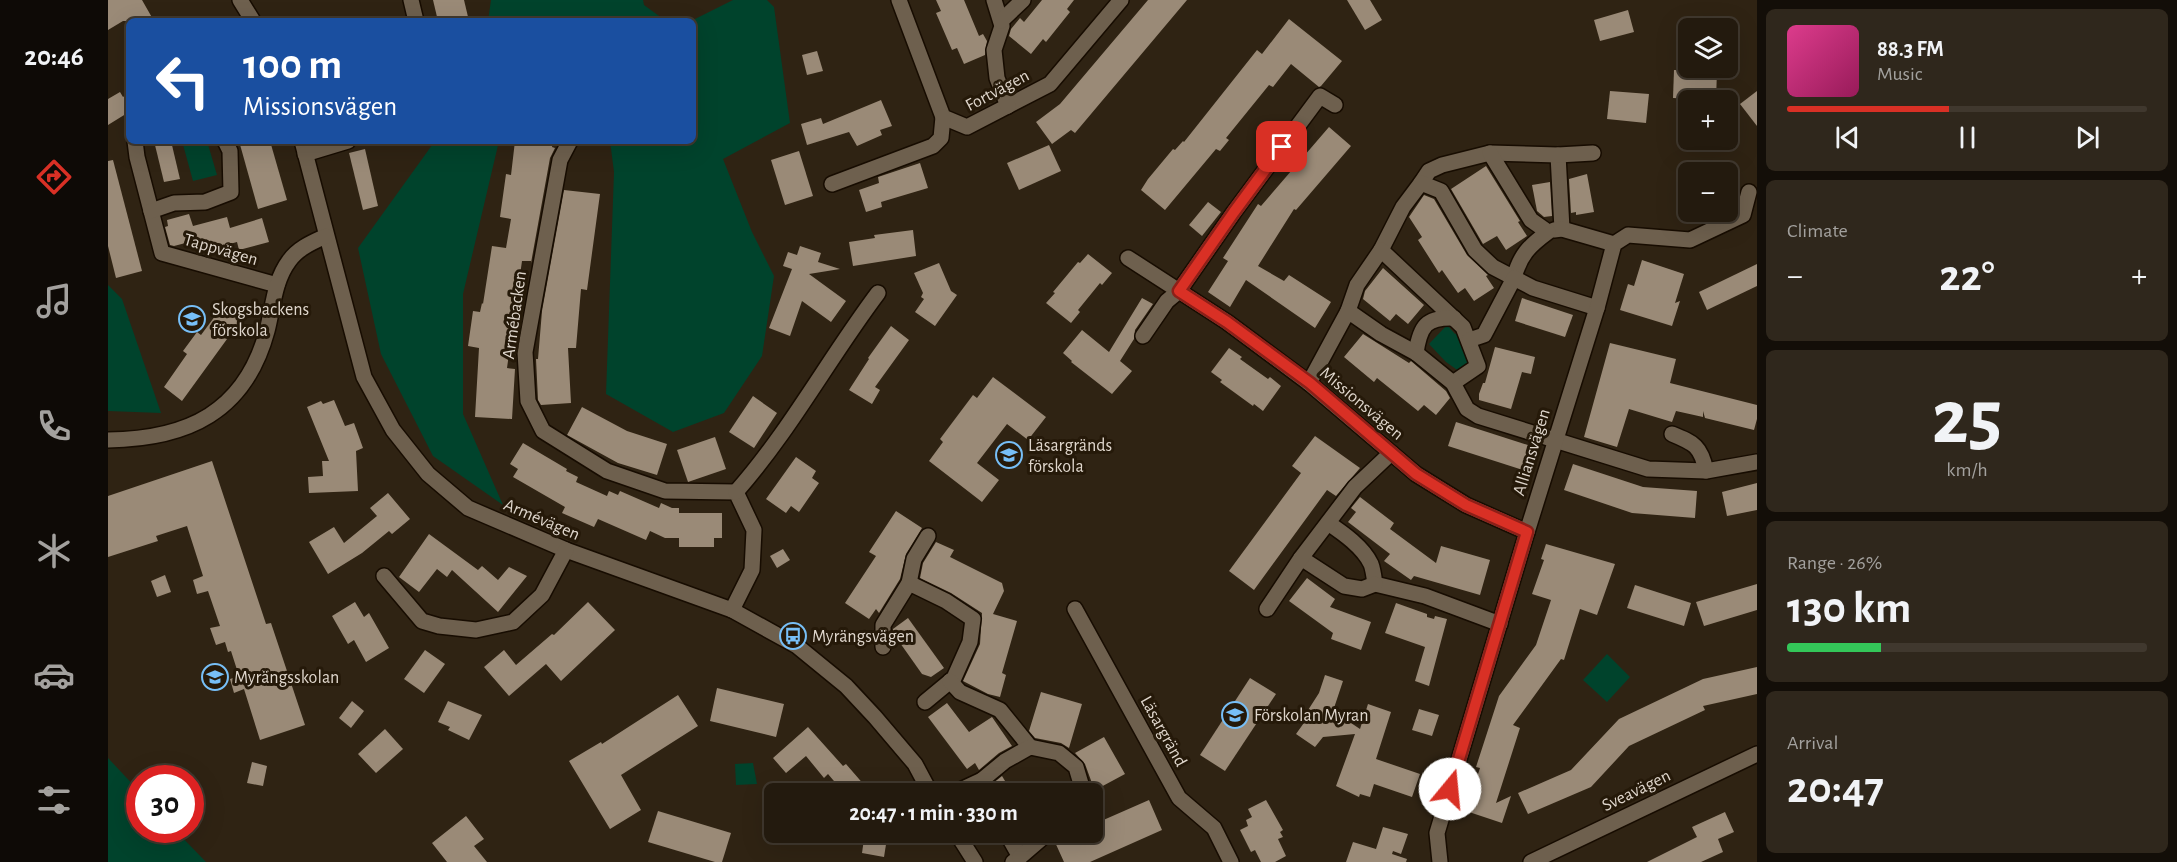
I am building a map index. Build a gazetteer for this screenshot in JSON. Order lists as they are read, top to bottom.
{
  "streets": {
    "street": [
      "Fortvägen",
      "Tappvägen",
      "Armébacken",
      "Missionsvägen",
      "Alliansvägen",
      "Armévägen",
      "Läsargränd",
      "Sveavägen"
    ]
  },
  "crossings": [
    ["Tappvägen", "Armévägen"],
    ["Missionsvägen", "Alliansvägen"]
  ],
  "places": {
    "school or university": [
      "Skogsbackens förskola",
      "Läsargränds förskola",
      "Myrängsskolan",
      "Förskolan Myran"
    ],
    "bus stop": ["Myrängsvägen"]
  },
  "page": {
    "tabs": "20:46",
    "map_buttons": ["+", "−"],
    "turn": ["100 m", "Missionsvägen"],
    "song": ["88.3 FM", "Music"],
    "tile": [
      "Climate",
      ["25", "km/h"],
      ["Range · 26%", "130 km"],
      ["Arrival", "20:47"]
    ],
    "heat": ["−", "22°", "+"],
    "limit": "30",
    "trip": "20:47 · 1 min · 330 m"
  }
}
